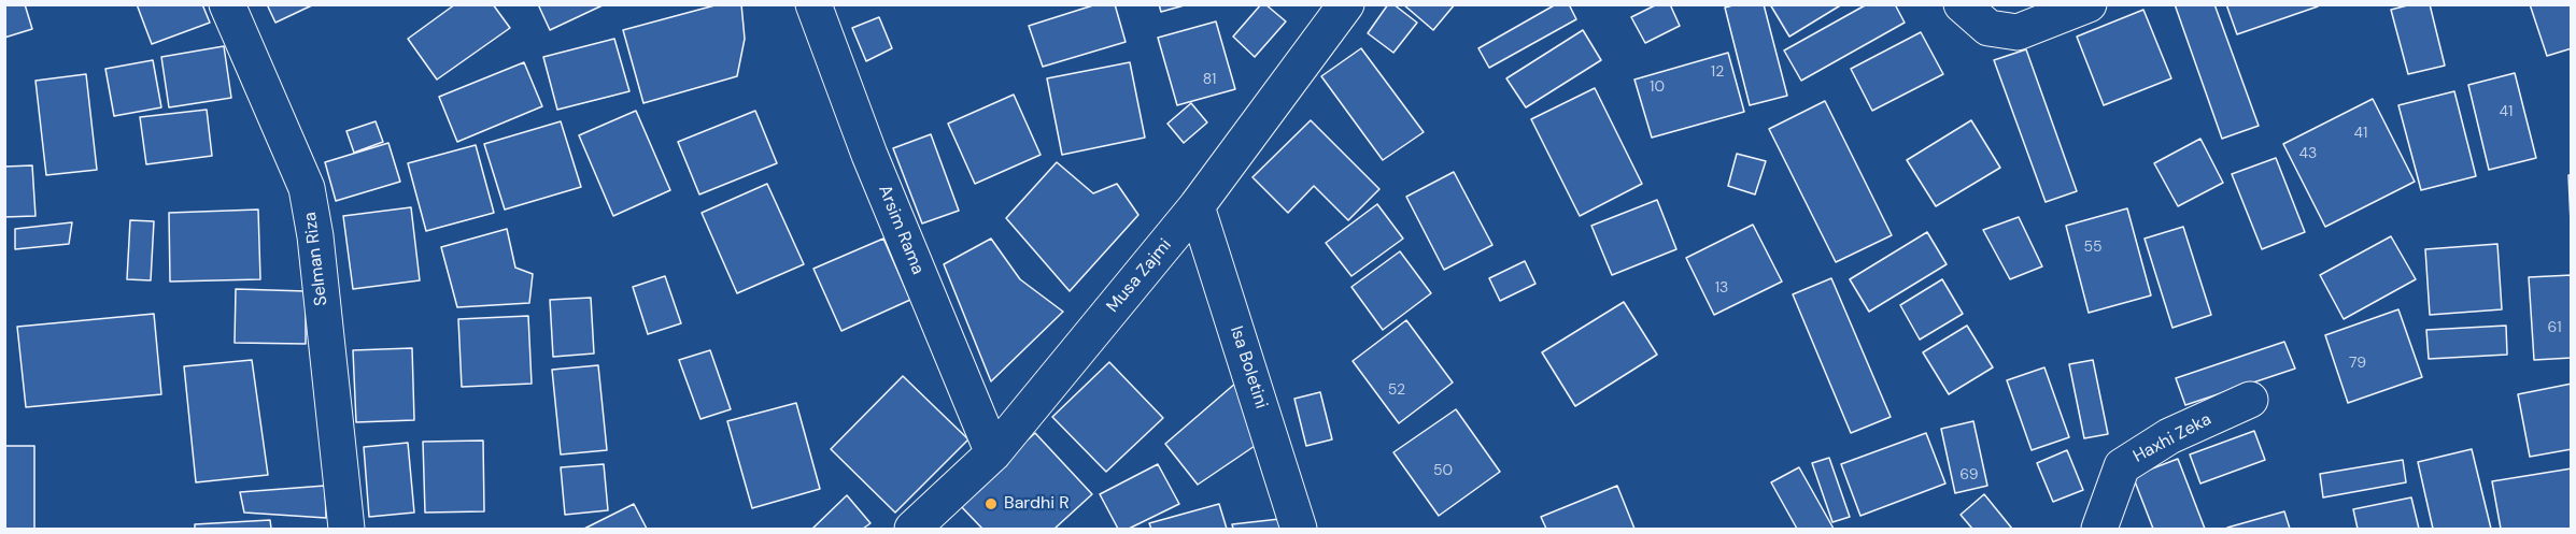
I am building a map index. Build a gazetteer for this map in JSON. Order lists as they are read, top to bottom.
{
  "streets": {
    "street": [
      "Arsim Rama",
      "Selman Riza",
      "Musa Zajmi",
      "Isa Boletini",
      "Haxhi Zeka"
    ]
  },
  "crossings": [
    ["Arsim Rama", "Musa Zajmi"],
    ["Musa Zajmi", "Isa Boletini"]
  ],
  "places": ["Bardhi R"],
  "house_numbers": [
    "12",
    "81",
    "10",
    "41",
    "41",
    "43",
    "55",
    "13",
    "61",
    "79",
    "52",
    "50",
    "69"
  ]
}
